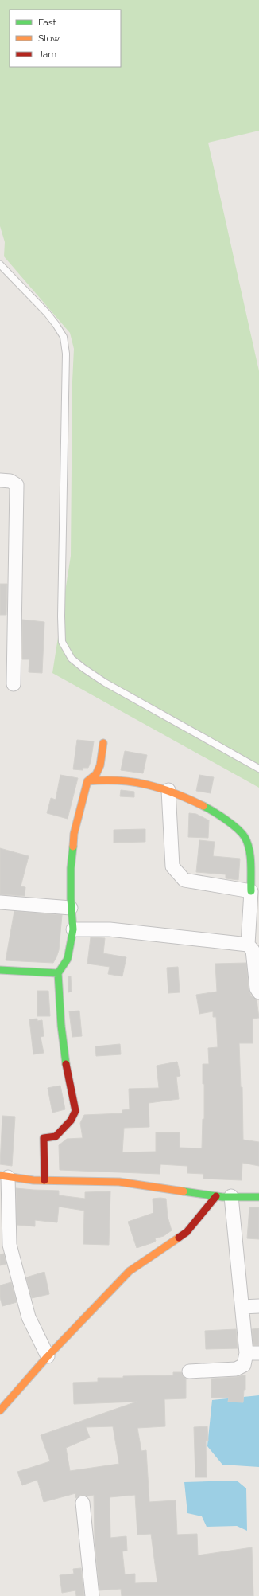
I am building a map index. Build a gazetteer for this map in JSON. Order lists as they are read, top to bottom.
{
  "legend": ["Fast", "Slow", "Jam"]
}
